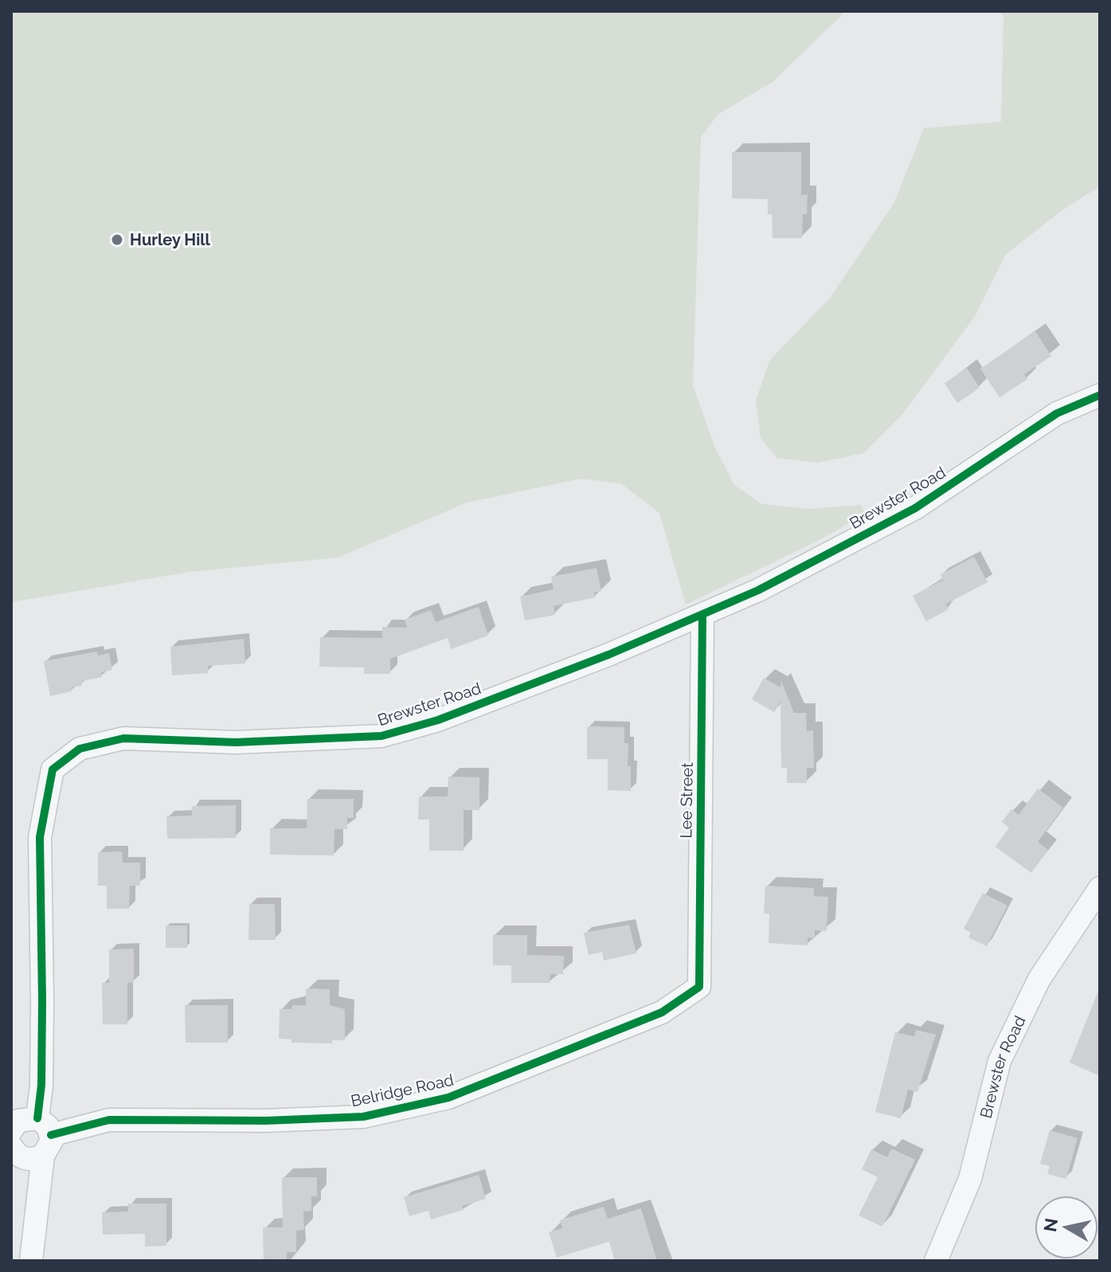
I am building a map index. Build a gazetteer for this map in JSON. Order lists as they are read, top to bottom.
{
  "streets": {
    "street": ["Brewster Road", "Lee Street", "Belridge Road"]
  },
  "crossings": [
    ["Brewster Road", "Lee Street"],
    ["Brewster Road", "Belridge Road"],
    ["Lee Street", "Belridge Road"]
  ],
  "places": ["Hurley Hill"],
  "north": "left"
}
